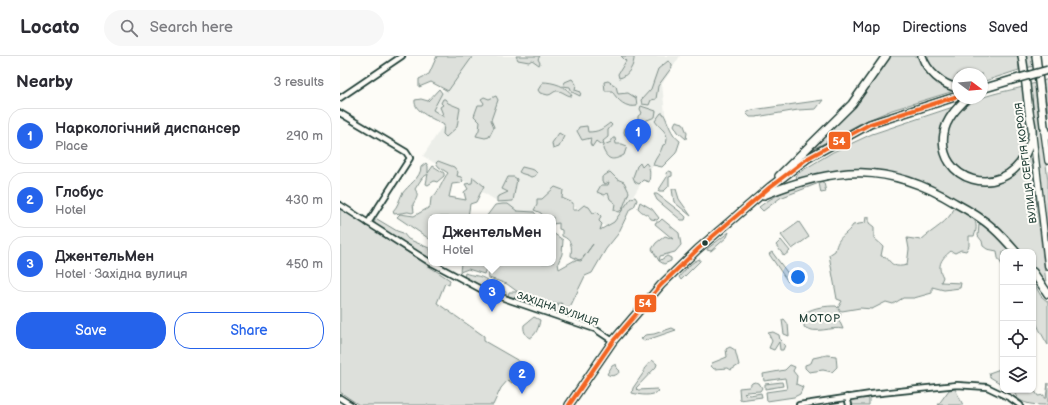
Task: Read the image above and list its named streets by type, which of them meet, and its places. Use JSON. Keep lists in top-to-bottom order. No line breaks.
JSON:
{"streets":{"highway":["ВУЛИЦЯ СЕРГІЯ КОРОЛЯ"],"street":["ЗАХІДНА ВУЛИЦЯ"]},"districts":["МОТОР"],"lines":["transit line 54"],"north":"right","page":{"header":"Locato","search":"Search here","nav":["Map","Directions","Saved"],"heading":["Nearby","3 results"],"list":[{"mark":"1","name":"Наркологічний диспансер","note":"Place","value":"290 m"},{"mark":"2","name":"Глобус","note":"Hotel","value":"430 m"},{"mark":"3","name":"ДжентельМен","note":"Hotel · Західна вулиця","value":"450 m"}],"pins":["1","3","2"],"popup":["ДжентельМен","Hotel"],"map_buttons":["+","−"],"buttons":["Save","Share"]}}
